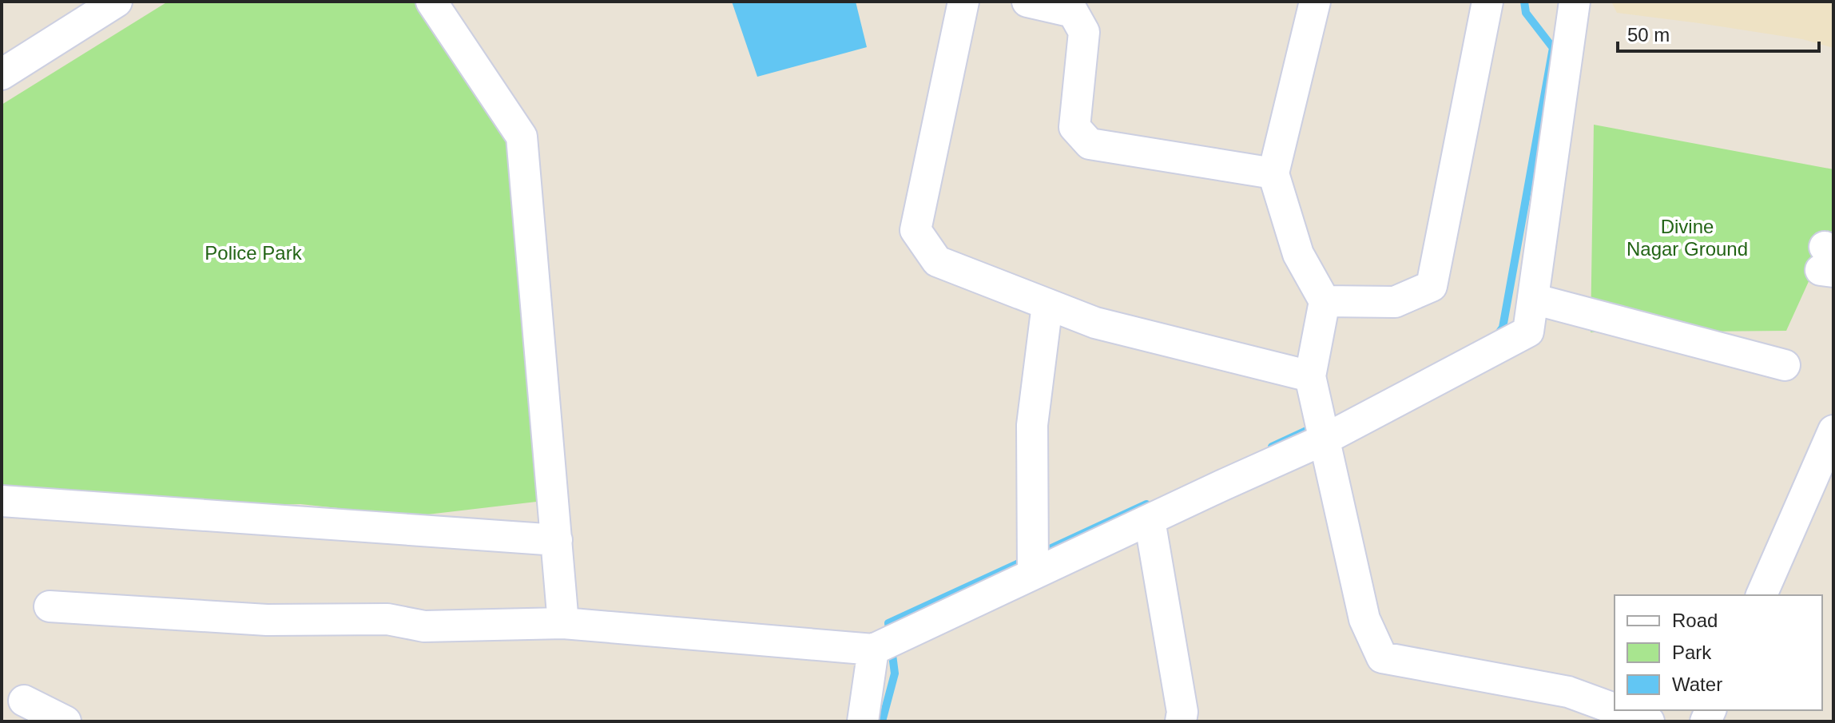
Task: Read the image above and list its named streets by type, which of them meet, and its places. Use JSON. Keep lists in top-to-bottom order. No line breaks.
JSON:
{"parks":["Divine Nagar Ground","Police Park"],"legend":["Road","Park","Water"],"scale_bar":"50 m"}
